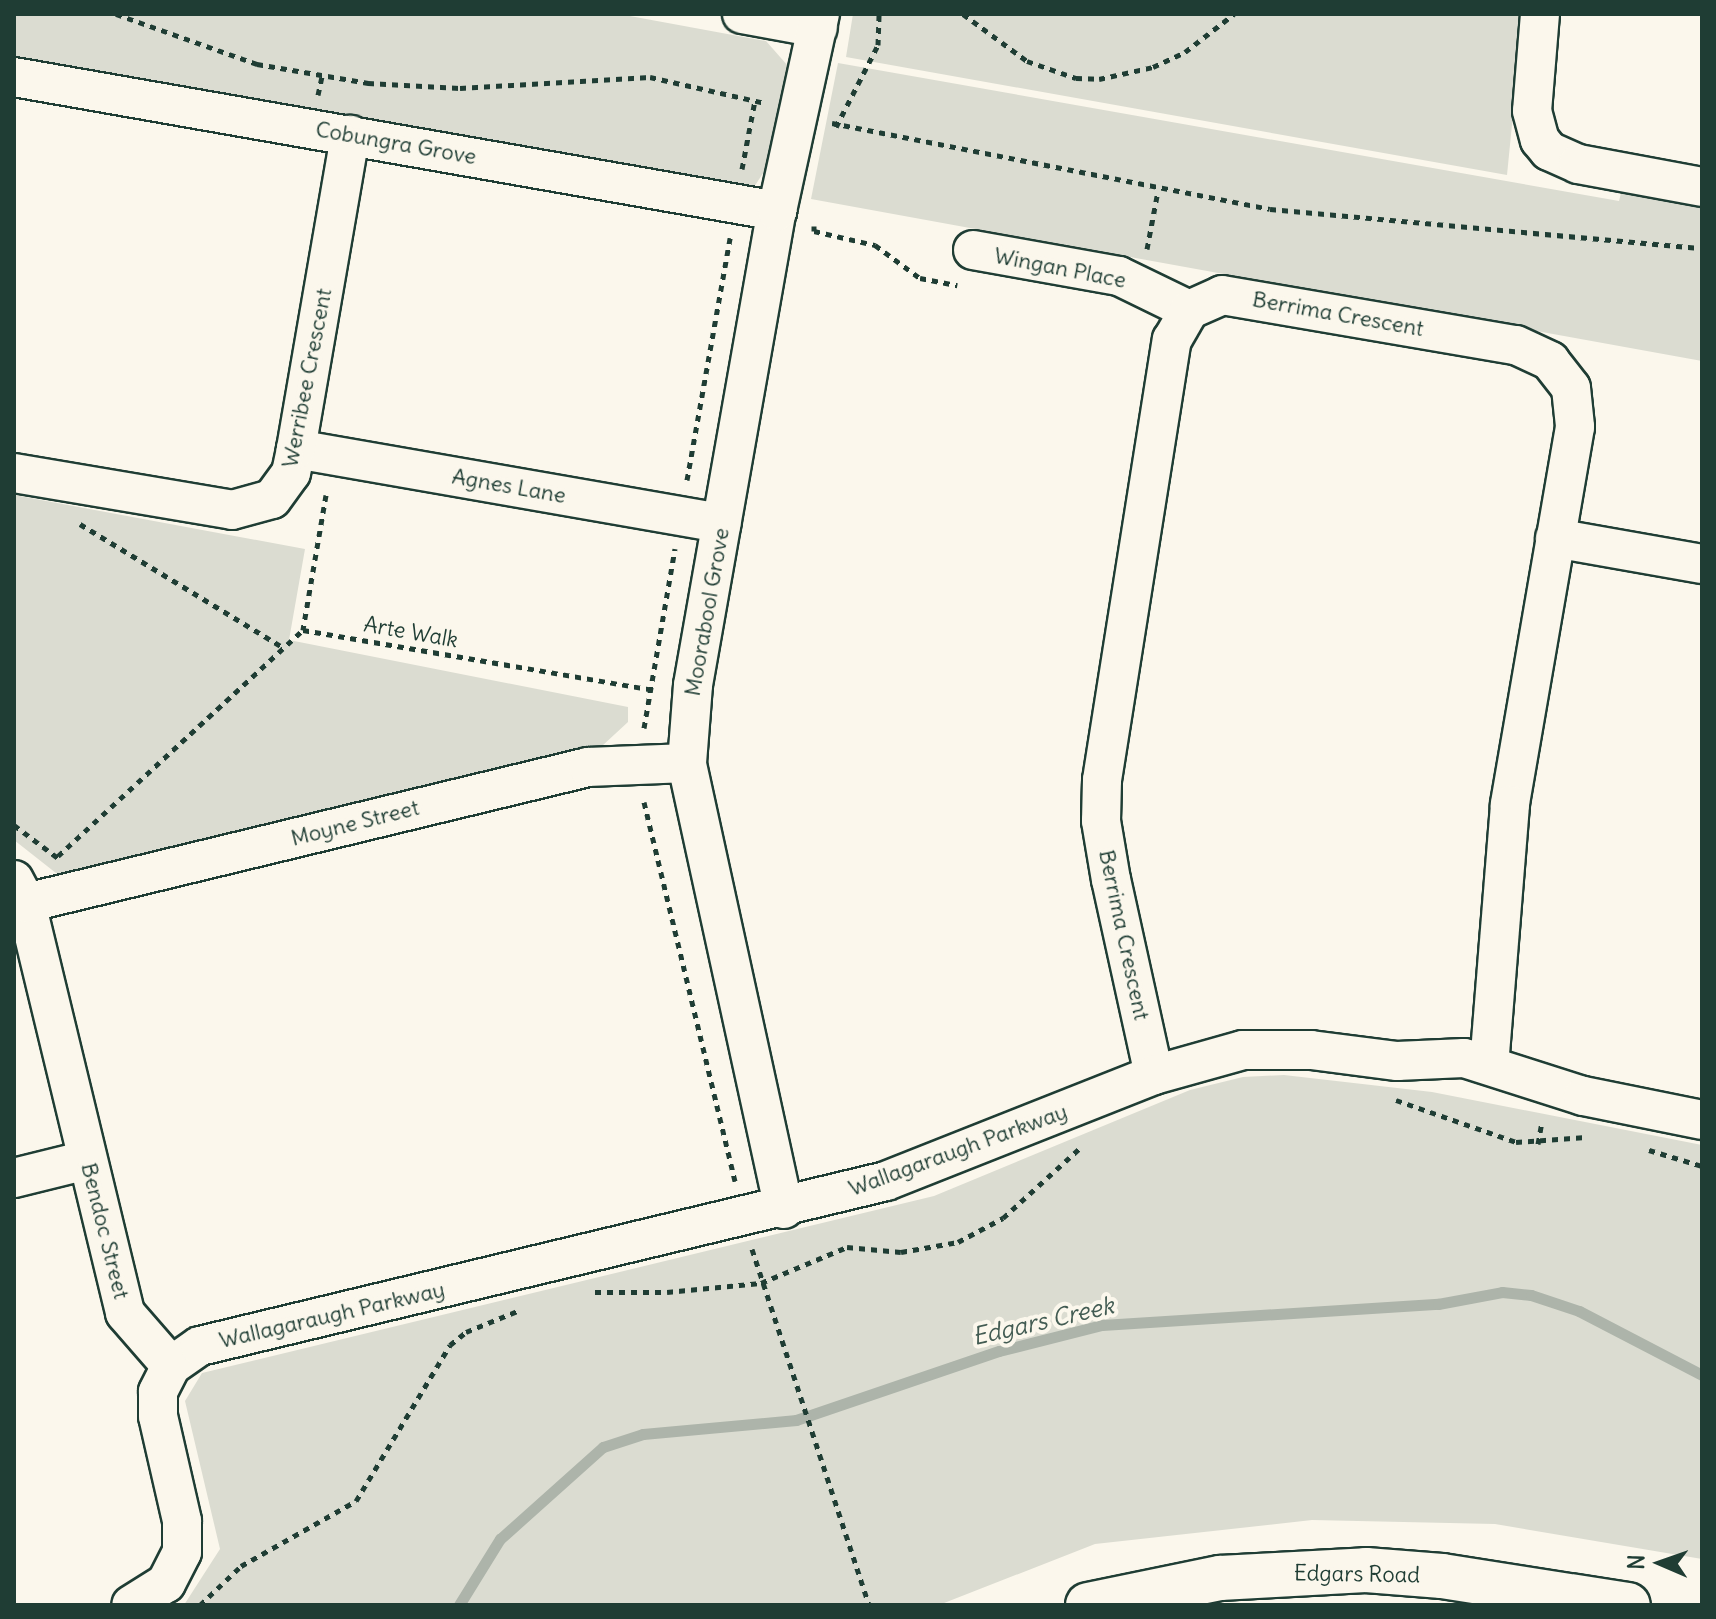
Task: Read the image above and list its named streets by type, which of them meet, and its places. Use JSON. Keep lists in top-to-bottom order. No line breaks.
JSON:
{"streets":{"main road":["Edgars Road"],"street":["Cobungra Grove","Wingan Place","Berrima Crescent","Werribee Crescent","Agnes Lane","Moorabool Grove","Moyne Street","Wallagaraugh Parkway","Bendoc Street"],"path":["Arte Walk"]},"crossings":[["Cobungra Grove","Werribee Crescent"],["Cobungra Grove","Moorabool Grove"],["Wingan Place","Berrima Crescent"],["Berrima Crescent","Wallagaraugh Parkway"],["Werribee Crescent","Agnes Lane"],["Agnes Lane","Moorabool Grove"],["Moorabool Grove","Moyne Street"],["Moorabool Grove","Wallagaraugh Parkway"],["Moyne Street","Bendoc Street"],["Wallagaraugh Parkway","Bendoc Street"]],"water":["Edgars Creek"],"north":"left"}
